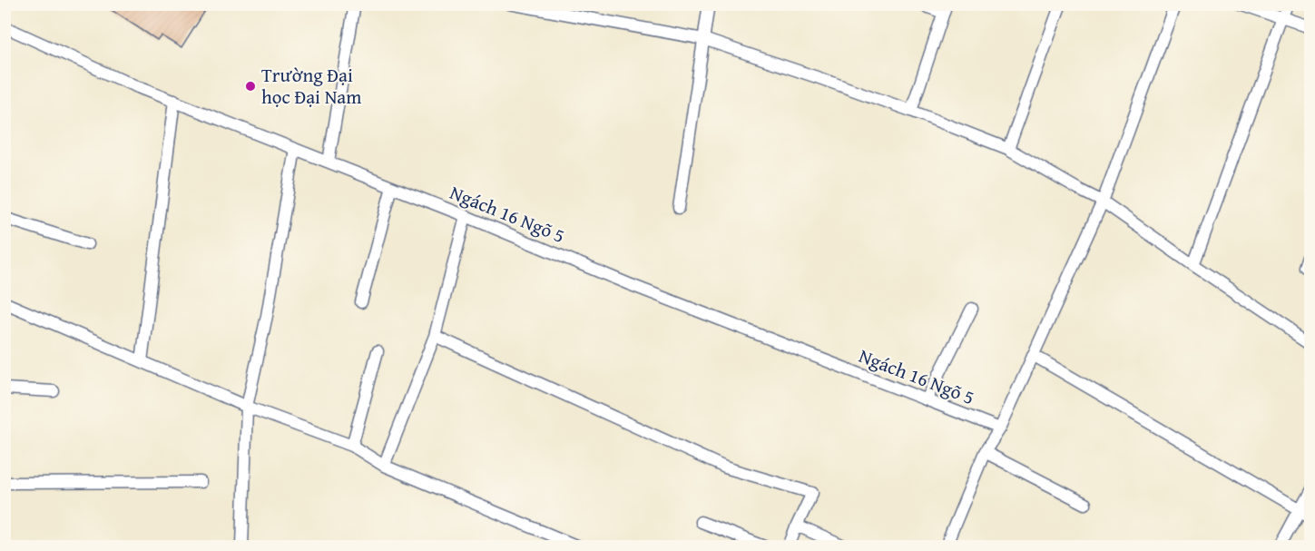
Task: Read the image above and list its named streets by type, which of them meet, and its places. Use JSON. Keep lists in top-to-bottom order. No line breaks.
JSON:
{"streets":{"lane":["Ngách 16 Ngõ 5"]},"places":["Trường Đại học Đại Nam"]}
